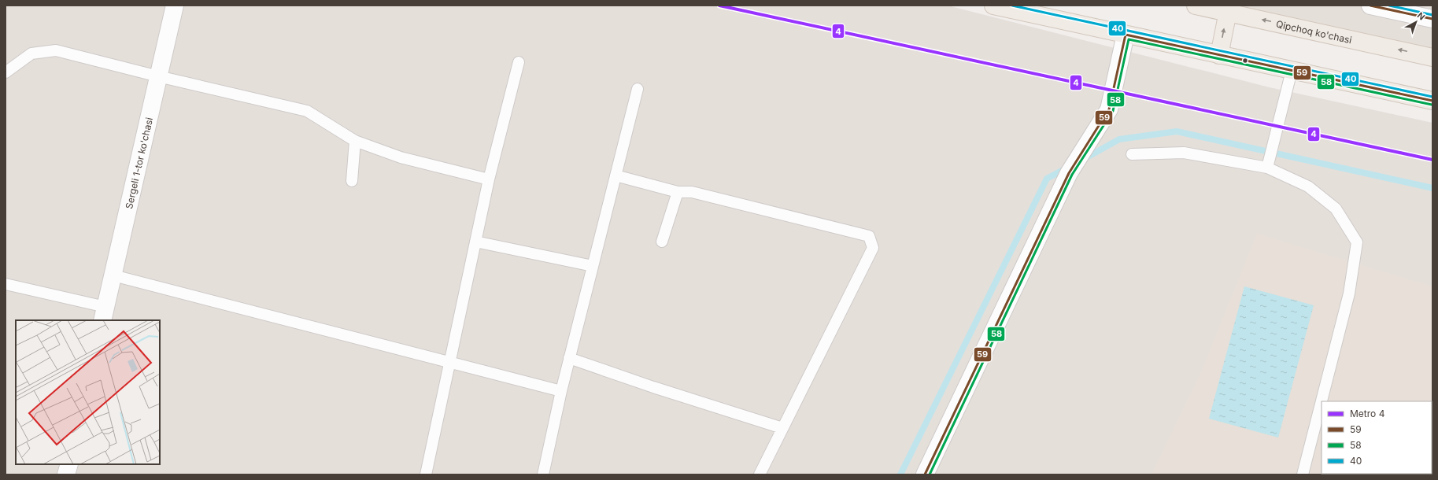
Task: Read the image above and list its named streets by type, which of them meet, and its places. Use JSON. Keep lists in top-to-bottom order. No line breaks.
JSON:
{"streets":{"main road":["Qipchoq ko'chasi"],"street":["Sergeli 1-tor ko'chasi"]},"lines":["metro line 4","transit line 59","transit line 40","transit line 58"],"legend":["Metro 4","59","58","40"],"north":"top right"}
